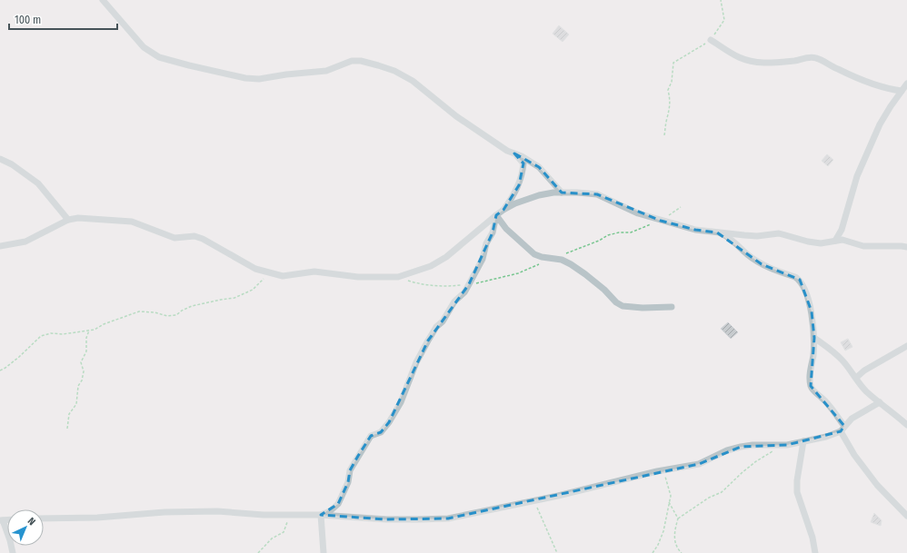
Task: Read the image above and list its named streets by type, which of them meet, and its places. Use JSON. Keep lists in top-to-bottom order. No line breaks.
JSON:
{"scale_bar":"100 m","north":"top right"}
